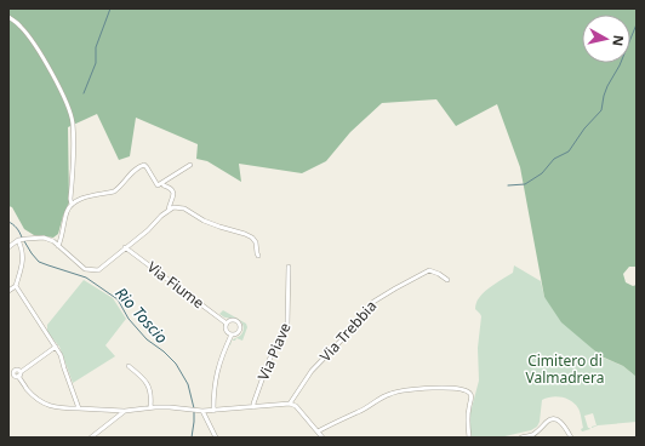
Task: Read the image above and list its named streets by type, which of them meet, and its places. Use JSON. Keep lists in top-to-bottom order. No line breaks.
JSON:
{"streets":{"street":["Via Fiume","Via Trebbia","Via Piave"]},"water":["Rio Toscio"],"parks":["Cimitero di Valmadrera"],"north":"right"}
